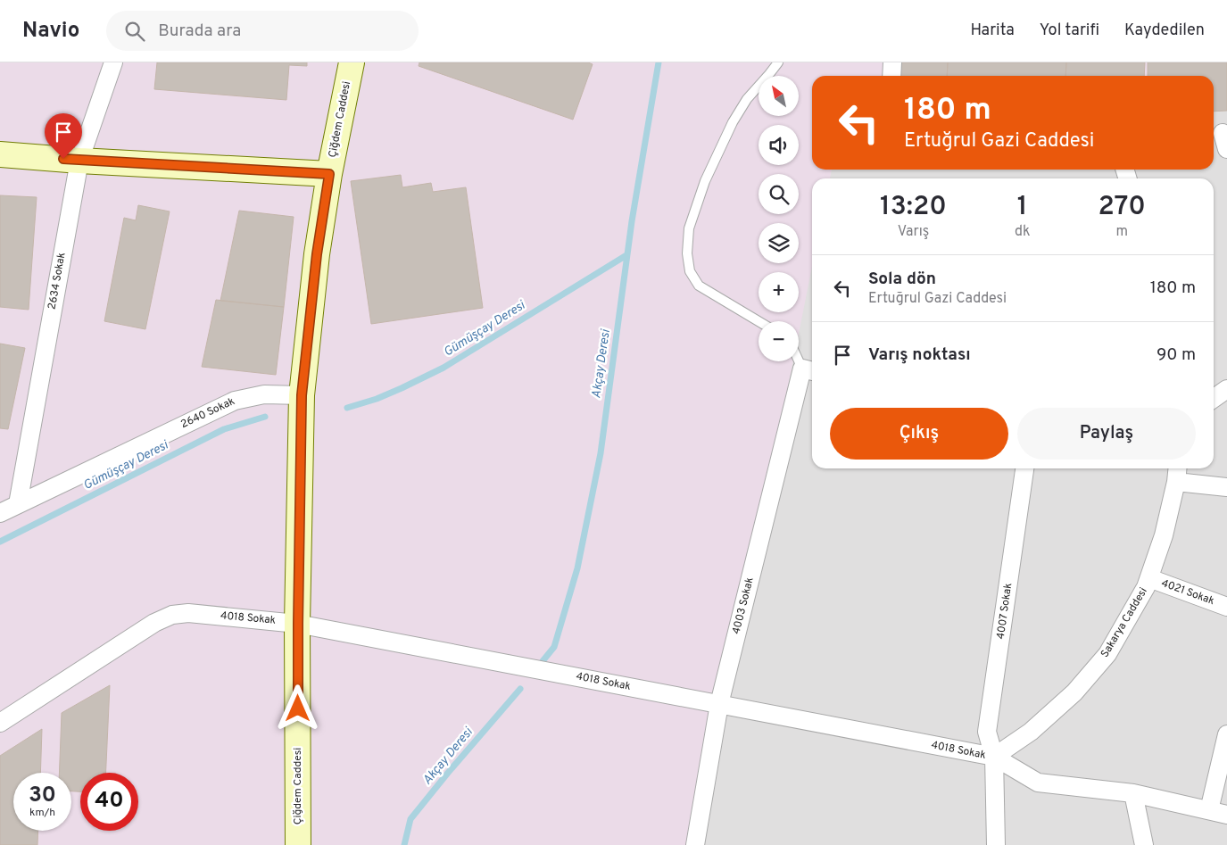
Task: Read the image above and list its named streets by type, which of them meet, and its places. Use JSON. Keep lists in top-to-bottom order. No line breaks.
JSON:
{"streets":{"street":["Çiğdem Caddesi","2634 Sokak","2640 Sokak","4021 Sokak","4003 Sokak","4007 Sokak","4018 Sokak","Sakarya Caddesi"]},"crossings":[["Çiğdem Caddesi","2640 Sokak"],["Çiğdem Caddesi","4018 Sokak"],["2634 Sokak","2640 Sokak"],["4021 Sokak","Sakarya Caddesi"],["4003 Sokak","4018 Sokak"],["4007 Sokak","4018 Sokak"],["4007 Sokak","Sakarya Caddesi"],["4018 Sokak","Sakarya Caddesi"]],"water":["Gümüşçay Deresi","Akçay Deresi"],"north":"top left","page":{"header":"Navio","search":"Burada ara","nav":["Harita","Yol tarifi","Kaydedilen"],"map_buttons":["+","−"],"turn":["180 m","Ertuğrul Gazi Caddesi"],"eta":["13:20","Varış","1","dk","270","m"],"list":[{"name":"Sola dön","note":"Ertuğrul Gazi Caddesi","value":"180 m"},{"name":"Varış noktası","value":"90 m"}],"buttons":["Çıkış","Paylaş"],"speed":"30 km/h","limit":"40"}}
